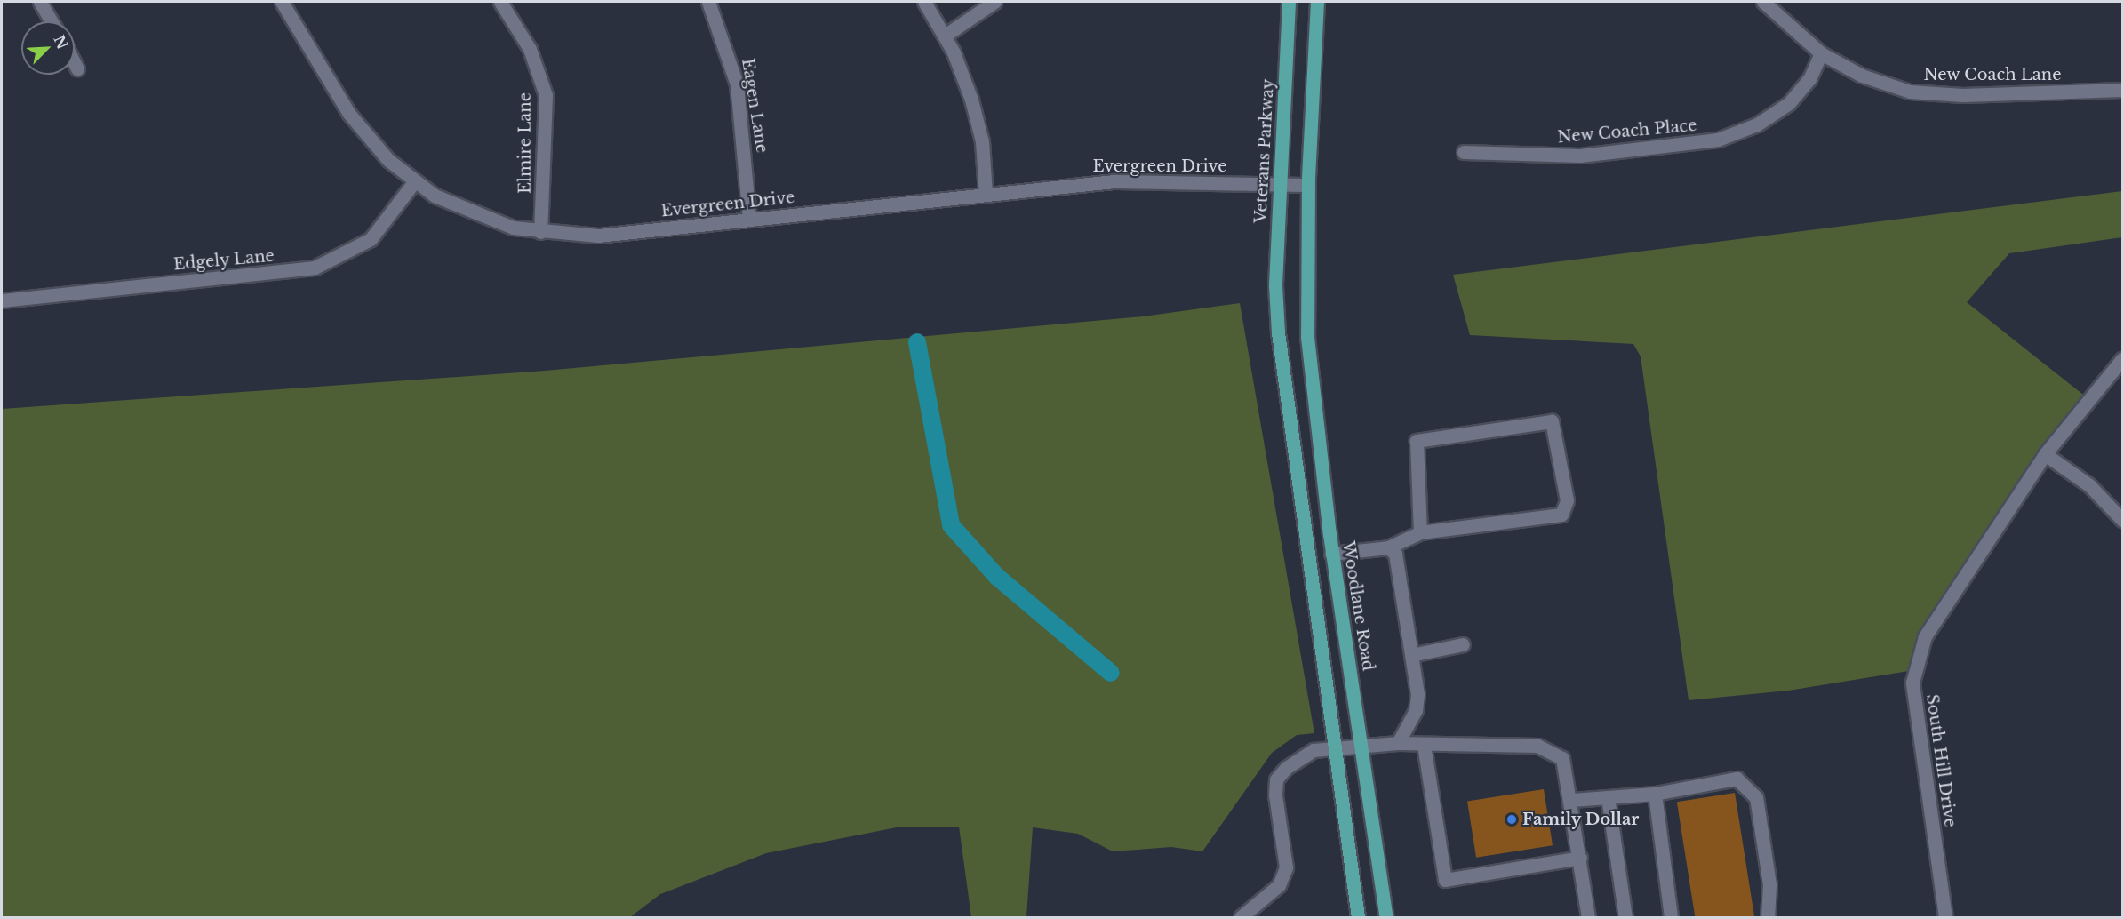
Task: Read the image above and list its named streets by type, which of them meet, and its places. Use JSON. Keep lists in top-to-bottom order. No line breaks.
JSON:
{"streets":{"main road":["Veterans Parkway","Woodlane Road"],"street":["New Coach Lane","Eagen Lane","New Coach Place","Elmire Lane","Evergreen Drive","Edgely Lane","South Hill Drive"]},"crossings":[["New Coach Lane","New Coach Place"],["Eagen Lane","Evergreen Drive"],["Elmire Lane","Evergreen Drive"],["Veterans Parkway","Evergreen Drive"],["Evergreen Drive","Edgely Lane"],["Evergreen Drive","Woodlane Road"]],"places":["Family Dollar"],"north":"top right"}
